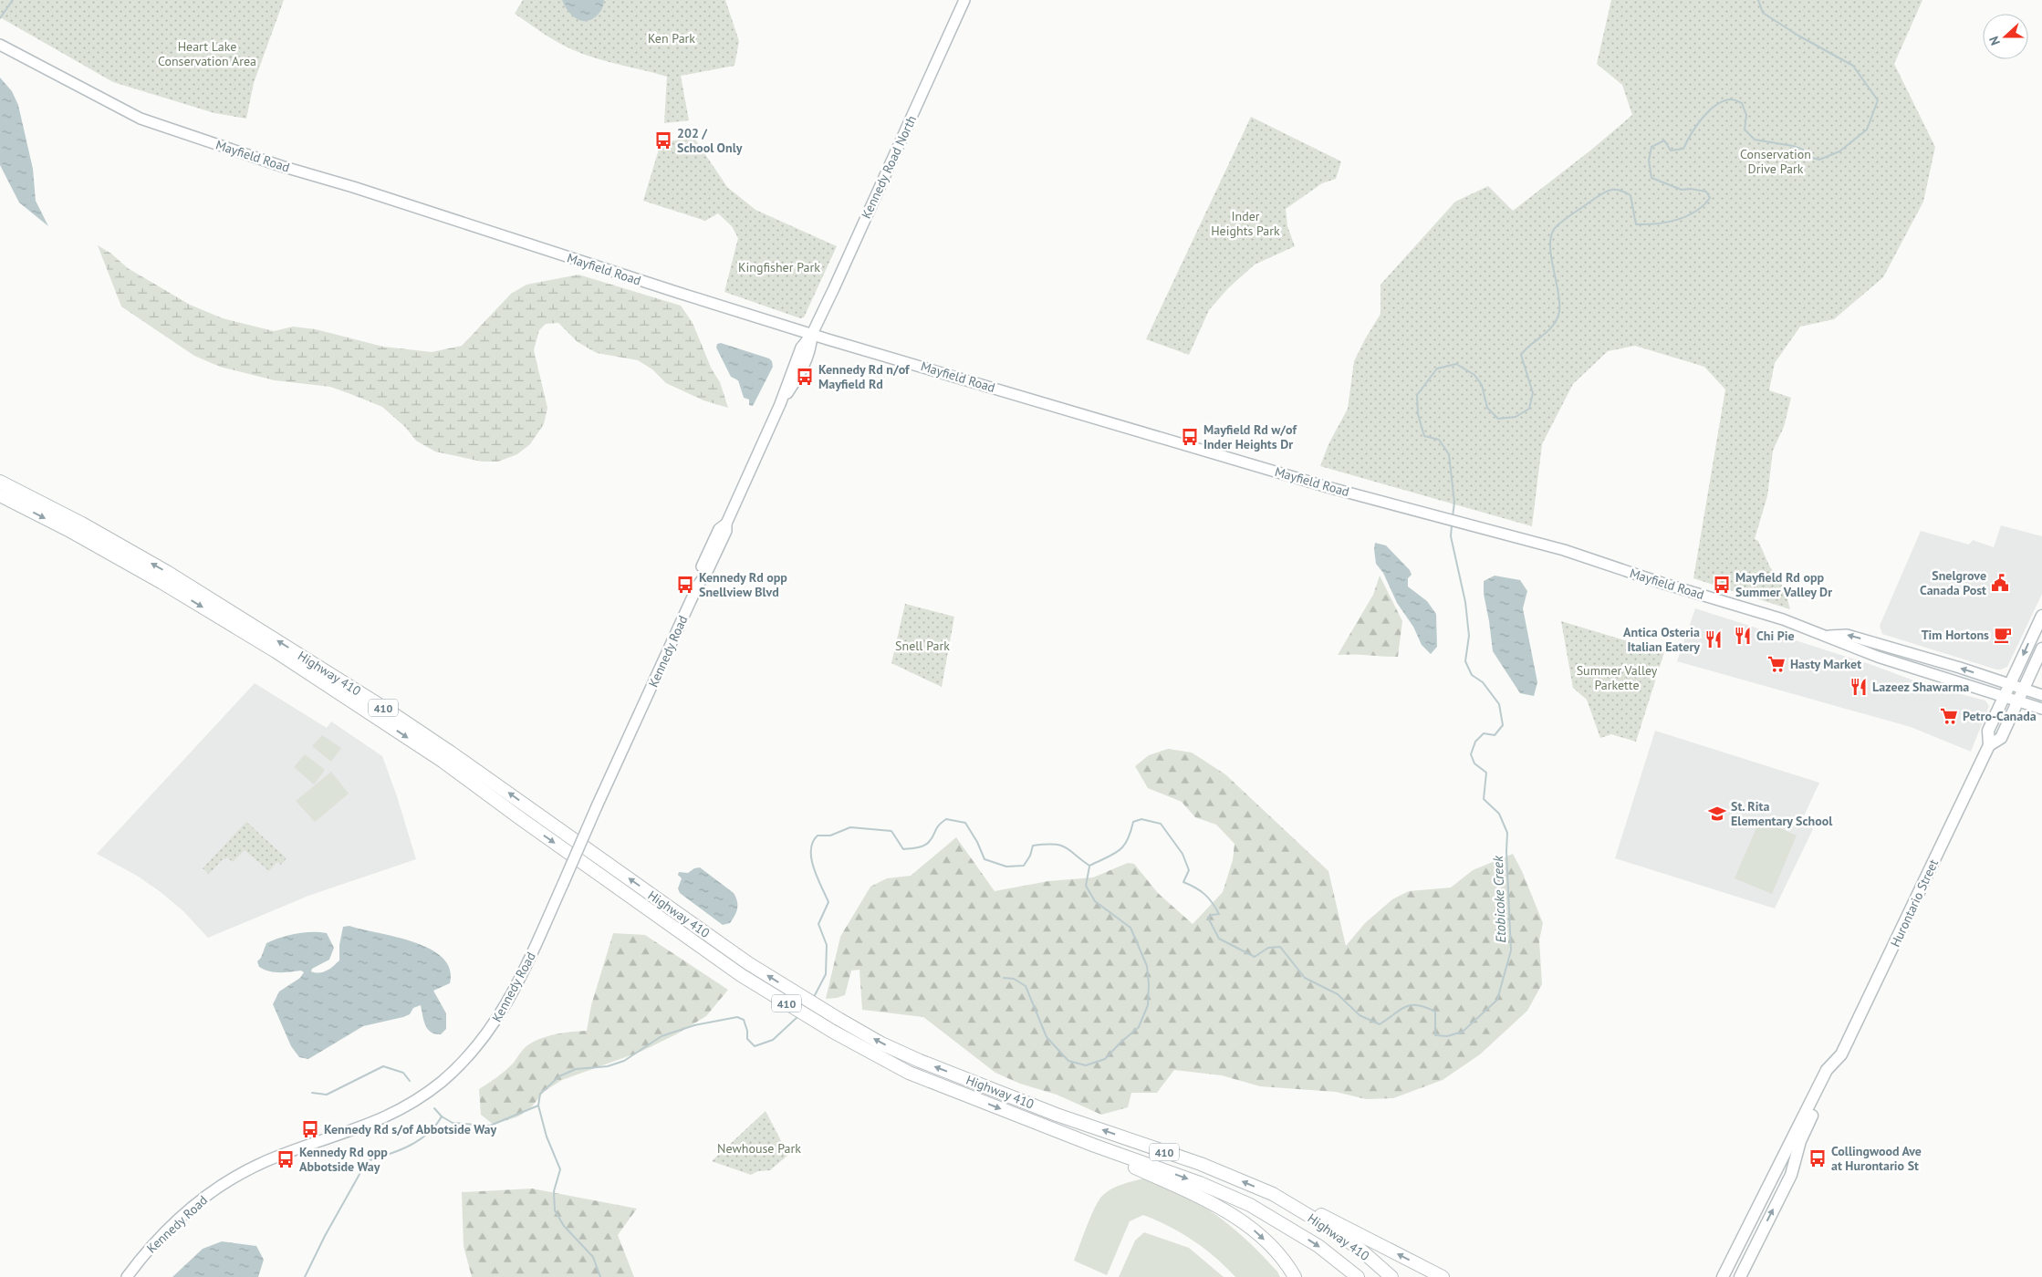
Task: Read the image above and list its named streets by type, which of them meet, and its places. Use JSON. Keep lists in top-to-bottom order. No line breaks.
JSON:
{"streets":{"highway":["Highway 410","410"],"main road":["Mayfield Road","Kennedy Road North","Kennedy Road","Hurontario Street"]},"crossings":[["Mayfield Road","Kennedy Road North"],["Mayfield Road","Kennedy Road"],["Mayfield Road","Hurontario Street"],["Kennedy Road North","Kennedy Road"]],"water":["Etobicoke Creek"],"parks":["Ken Park","Heart Lake Conservation Area","Conservation Drive Park","Inder Heights Park","Kingfisher Park","Snell Park","Summer Valley Parkette","Newhouse Park"],"places":{"bus stop":["202 / School Only","Kennedy Rd n/of Mayfield Rd","Mayfield Rd w/of Inder Heights Dr","Kennedy Rd opp Snellview Blvd","Mayfield Rd opp Summer Valley Dr","Kennedy Rd s/of Abbotside Way","Collingwood Ave at Hurontario St","Kennedy Rd opp Abbotside Way"],"public building":["Snelgrove Canada Post"],"cafe":["Tim Hortons"],"restaurant":["Chi Pie","Antica Osteria Italian Eatery","Lazeez Shawarma"],"supermarket":["Hasty Market","Petro-Canada"],"school or university":["St. Rita Elementary School"]},"north":"left"}
